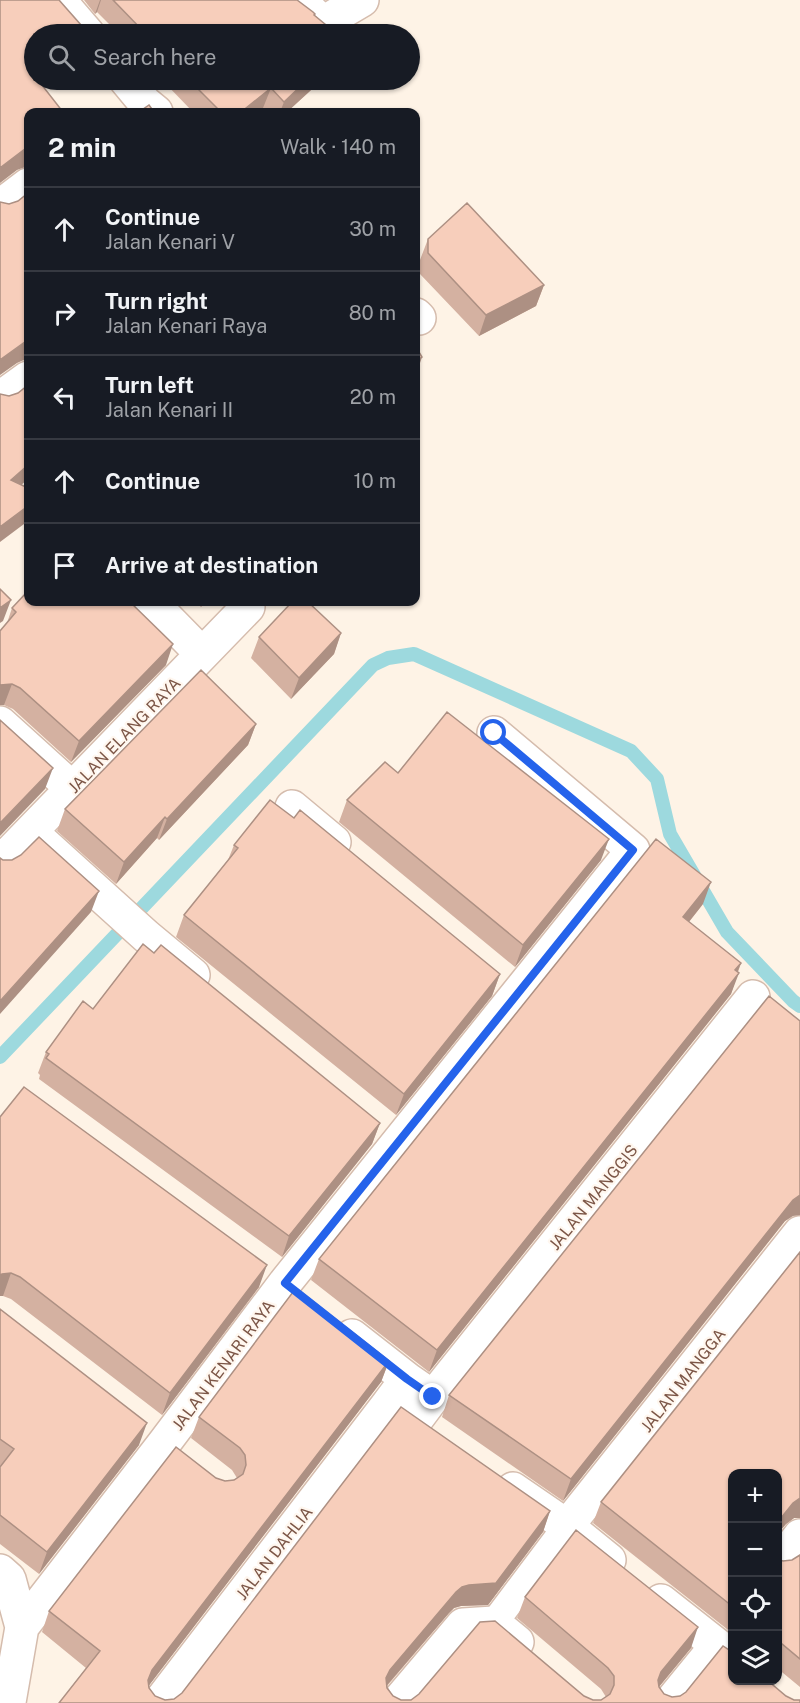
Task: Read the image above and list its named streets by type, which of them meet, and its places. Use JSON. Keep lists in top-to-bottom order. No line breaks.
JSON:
{"streets":{"street":["JALAN ELANG RAYA","JALAN MANGGIS","JALAN KENARI RAYA","JALAN MANGGA","JALAN DAHLIA"]},"crossings":[["JALAN MANGGIS","JALAN DAHLIA"]],"page":{"search":"Search here","heading":["2 min","Walk · 140 m"],"list":[["Continue","Jalan Kenari V","30 m"],["Turn right","Jalan Kenari Raya","80 m"],["Turn left","Jalan Kenari II","20 m"],["Continue","10 m"],"Arrive at destination"],"map_buttons":["+","−"]}}
